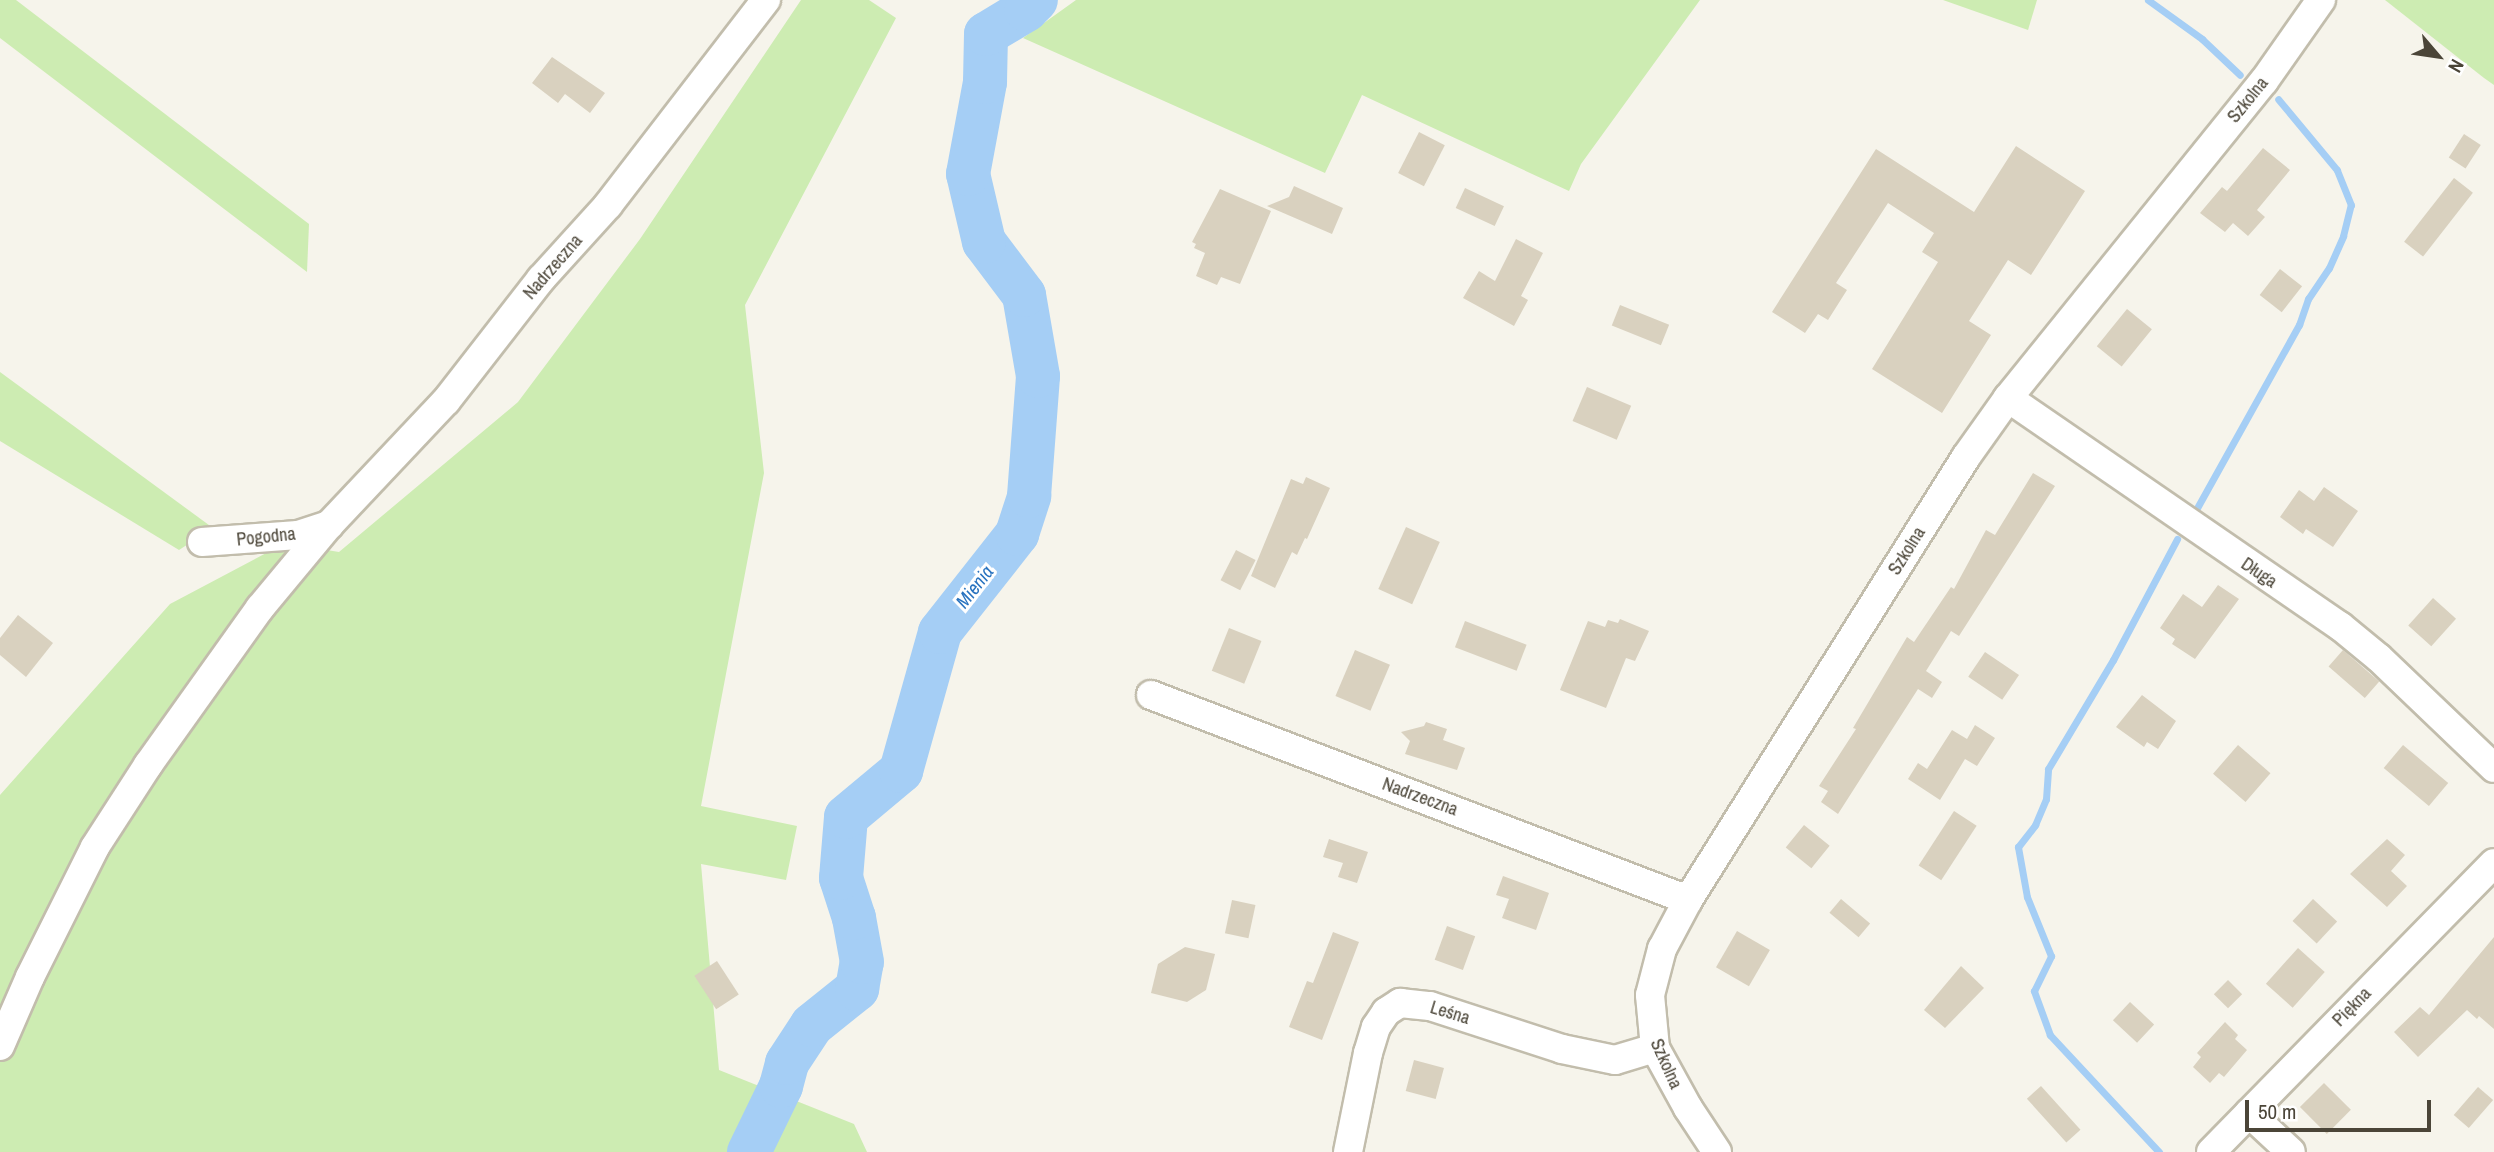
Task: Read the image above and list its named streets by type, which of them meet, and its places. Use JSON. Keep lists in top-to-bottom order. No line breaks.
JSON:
{"streets":{"street":["Szkolna","Nadrzeczna","Pogodna","Długa","Piękna","Leśna"]},"crossings":[["Szkolna","Nadrzeczna"],["Szkolna","Długa"],["Szkolna","Leśna"],["Nadrzeczna","Pogodna"]],"water":["Mienia"],"scale_bar":"50 m","north":"bottom right"}
